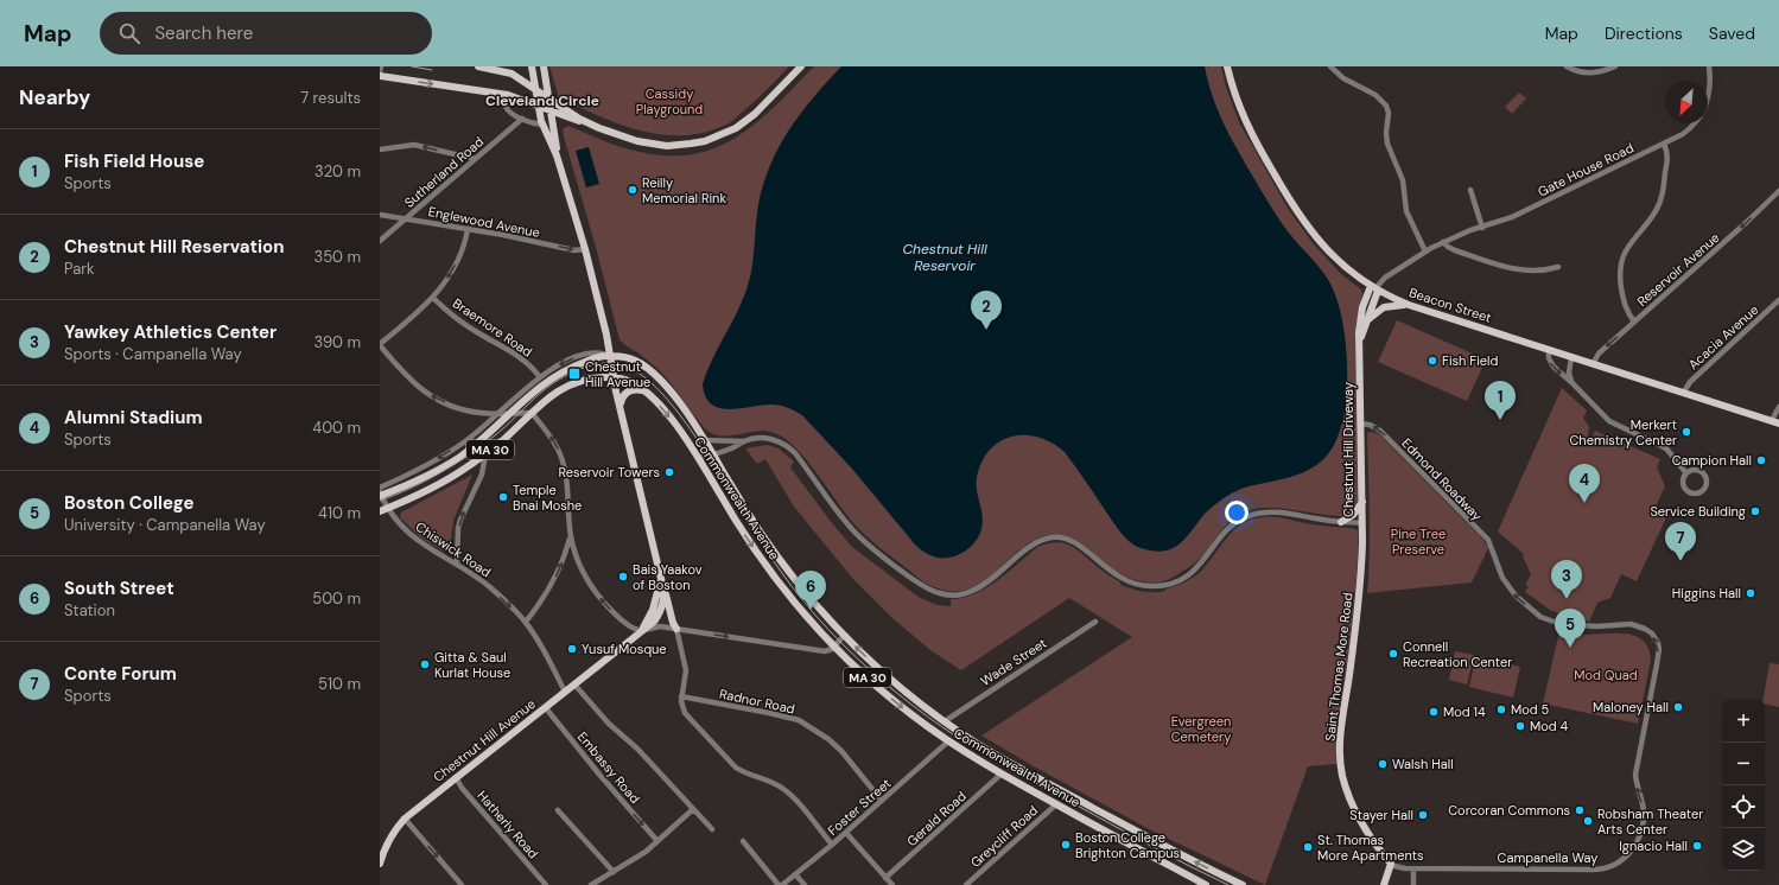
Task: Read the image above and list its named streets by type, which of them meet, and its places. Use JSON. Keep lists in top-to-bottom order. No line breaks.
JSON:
{"streets":{"main road":["Beacon Street","MA 30","Chestnut Hill Driveway","Commonwealth Avenue","Saint Thomas More Road","Chestnut Hill Avenue"],"street":["Gate House Road","Sutherland Road","Englewood Avenue","Reservoir Avenue","Braemore Road","Acacia Avenue","Edmond Roadway","Chiswick Road","Wade Street","Radnor Road","Embassy Road","Foster Street","Gerald Road","Hatherly Road","Greycliff Road","Campanella Way"]},"crossings":[["Gate House Road","Beacon Street"],["Gate House Road","Chestnut Hill Driveway"],["Sutherland Road","Englewood Avenue"],["Englewood Avenue","Chestnut Hill Avenue"],["Reservoir Avenue","Beacon Street"],["Beacon Street","Acacia Avenue"],["Beacon Street","Chestnut Hill Driveway"],["Braemore Road","Commonwealth Avenue"],["Chestnut Hill Driveway","Edmond Roadway"],["Chestnut Hill Driveway","Commonwealth Avenue"],["Chestnut Hill Driveway","Saint Thomas More Road"],["Edmond Roadway","Campanella Way"],["Commonwealth Avenue","Chiswick Road"],["Commonwealth Avenue","Wade Street"],["Commonwealth Avenue","Chestnut Hill Avenue"],["Commonwealth Avenue","Foster Street"],["Commonwealth Avenue","Gerald Road"],["Commonwealth Avenue","Greycliff Road"],["Chiswick Road","Chestnut Hill Avenue"],["Saint Thomas More Road","Campanella Way"],["Radnor Road","Foster Street"],["Chestnut Hill Avenue","Embassy Road"],["Chestnut Hill Avenue","Hatherly Road"]],"one_way":["Englewood Avenue","Reservoir Avenue","Edmond Roadway"],"districts":["Cleveland Circle"],"water":["Chestnut Hill Reservoir"],"parks":["Cassidy Playground","Pine Tree Preserve","Mod Quad","Evergreen Cemetery"],"places":{"other":["Reilly Memorial Rink","Fish Field","Merkert Chemistry Center","Campion Hall","Reservoir Towers","Temple Bnai Moshe","Service Building","Bais Yaakov of Boston","Higgins Hall","Yusuf Mosque","Connell Recreation Center","Gitta & Saul Kurlat House","Maloney Hall","Mod 5","Mod 14","Mod 4","Walsh Hall","Corcoran Commons","Stayer Hall","Robsham Theater Arts Center","Boston College Brighton Campus","Ignacio Hall","St. Thomas More Apartments"],"transit":["Chestnut Hill Avenue"]},"north":"bottom left","page":{"header":"Map","search":"Search here","nav":["Map","Directions","Saved"],"heading":["Nearby","7 results"],"list":[{"mark":"1","name":"Fish Field House","note":"Sports","value":"320 m"},{"mark":"2","name":"Chestnut Hill Reservation","note":"Park","value":"350 m"},{"mark":"3","name":"Yawkey Athletics Center","note":"Sports · Campanella Way","value":"390 m"},{"mark":"4","name":"Alumni Stadium","note":"Sports","value":"400 m"},{"mark":"5","name":"Boston College","note":"University · Campanella Way","value":"410 m"},{"mark":"6","name":"South Street","note":"Station","value":"500 m"},{"mark":"7","name":"Conte Forum","note":"Sports","value":"510 m"}],"pins":["2","1","4","7","3","6","5"],"map_buttons":["+","−"]}}
